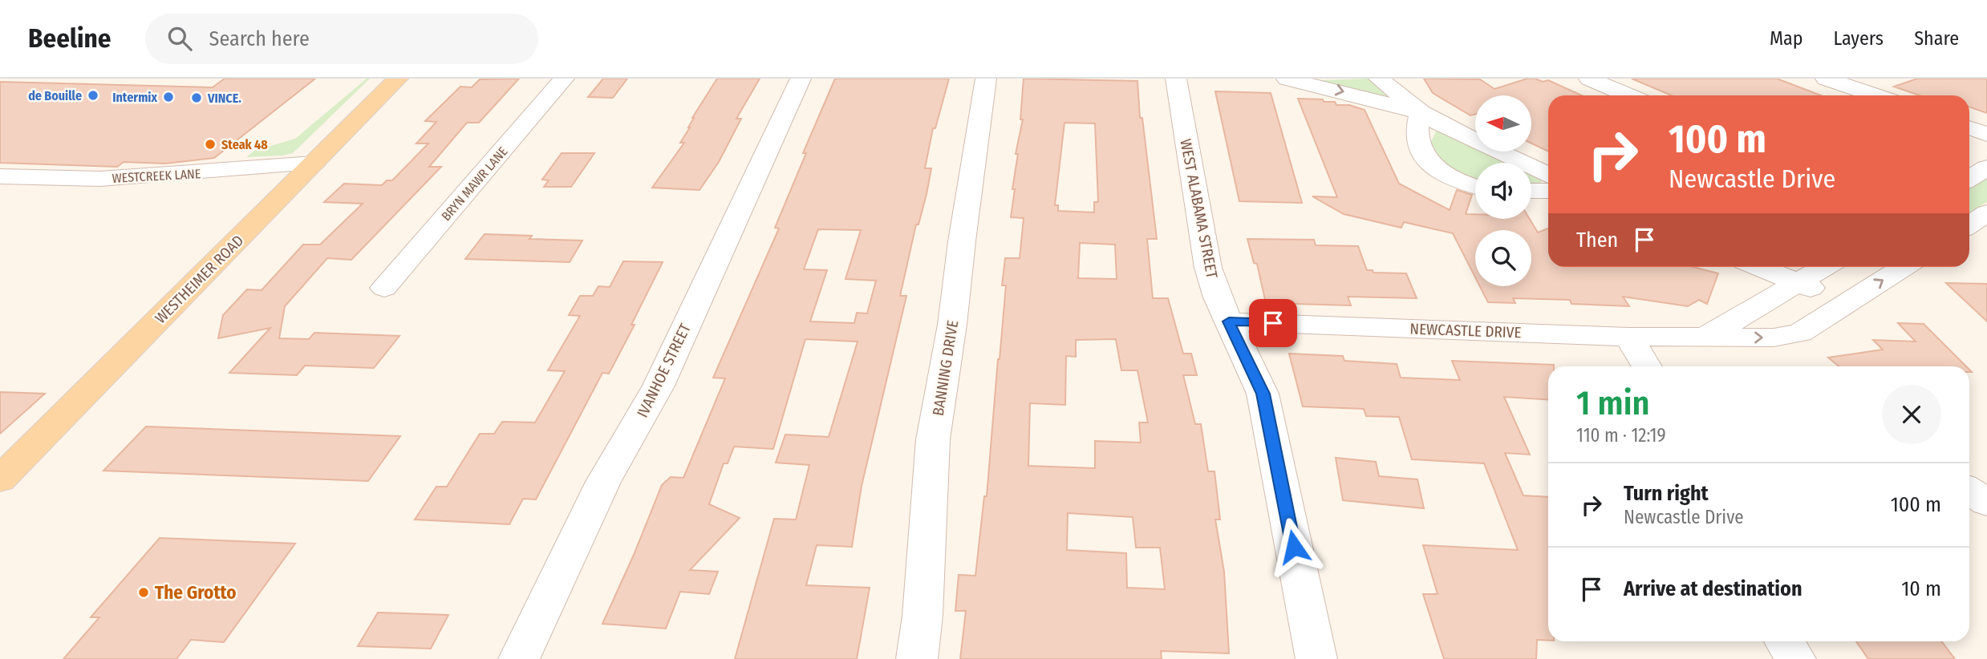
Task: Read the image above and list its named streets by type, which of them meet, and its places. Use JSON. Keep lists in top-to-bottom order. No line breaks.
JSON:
{"streets":{"main road":["WESTHEIMER ROAD"],"street":["WESTCREEK LANE","BRYN MAWR LANE","WEST ALABAMA STREET","NEWCASTLE DRIVE","BANNING DRIVE","IVANHOE STREET"]},"crossings":[["WESTCREEK LANE","WESTHEIMER ROAD"],["WEST ALABAMA STREET","NEWCASTLE DRIVE"]],"places":["de Bouille","Intermix","VINCE.","Steak 48","The Grotto"],"north":"left","page":{"header":"Beeline","search":"Search here","nav":["Map","Layers","Share"],"turn":["100 m","Newcastle Drive"],"then":"Then","heading":["1 min","110 m · 12:19"],"list":[{"name":"Turn right","note":"Newcastle Drive","value":"100 m"},{"name":"Arrive at destination","value":"10 m"}]}}
